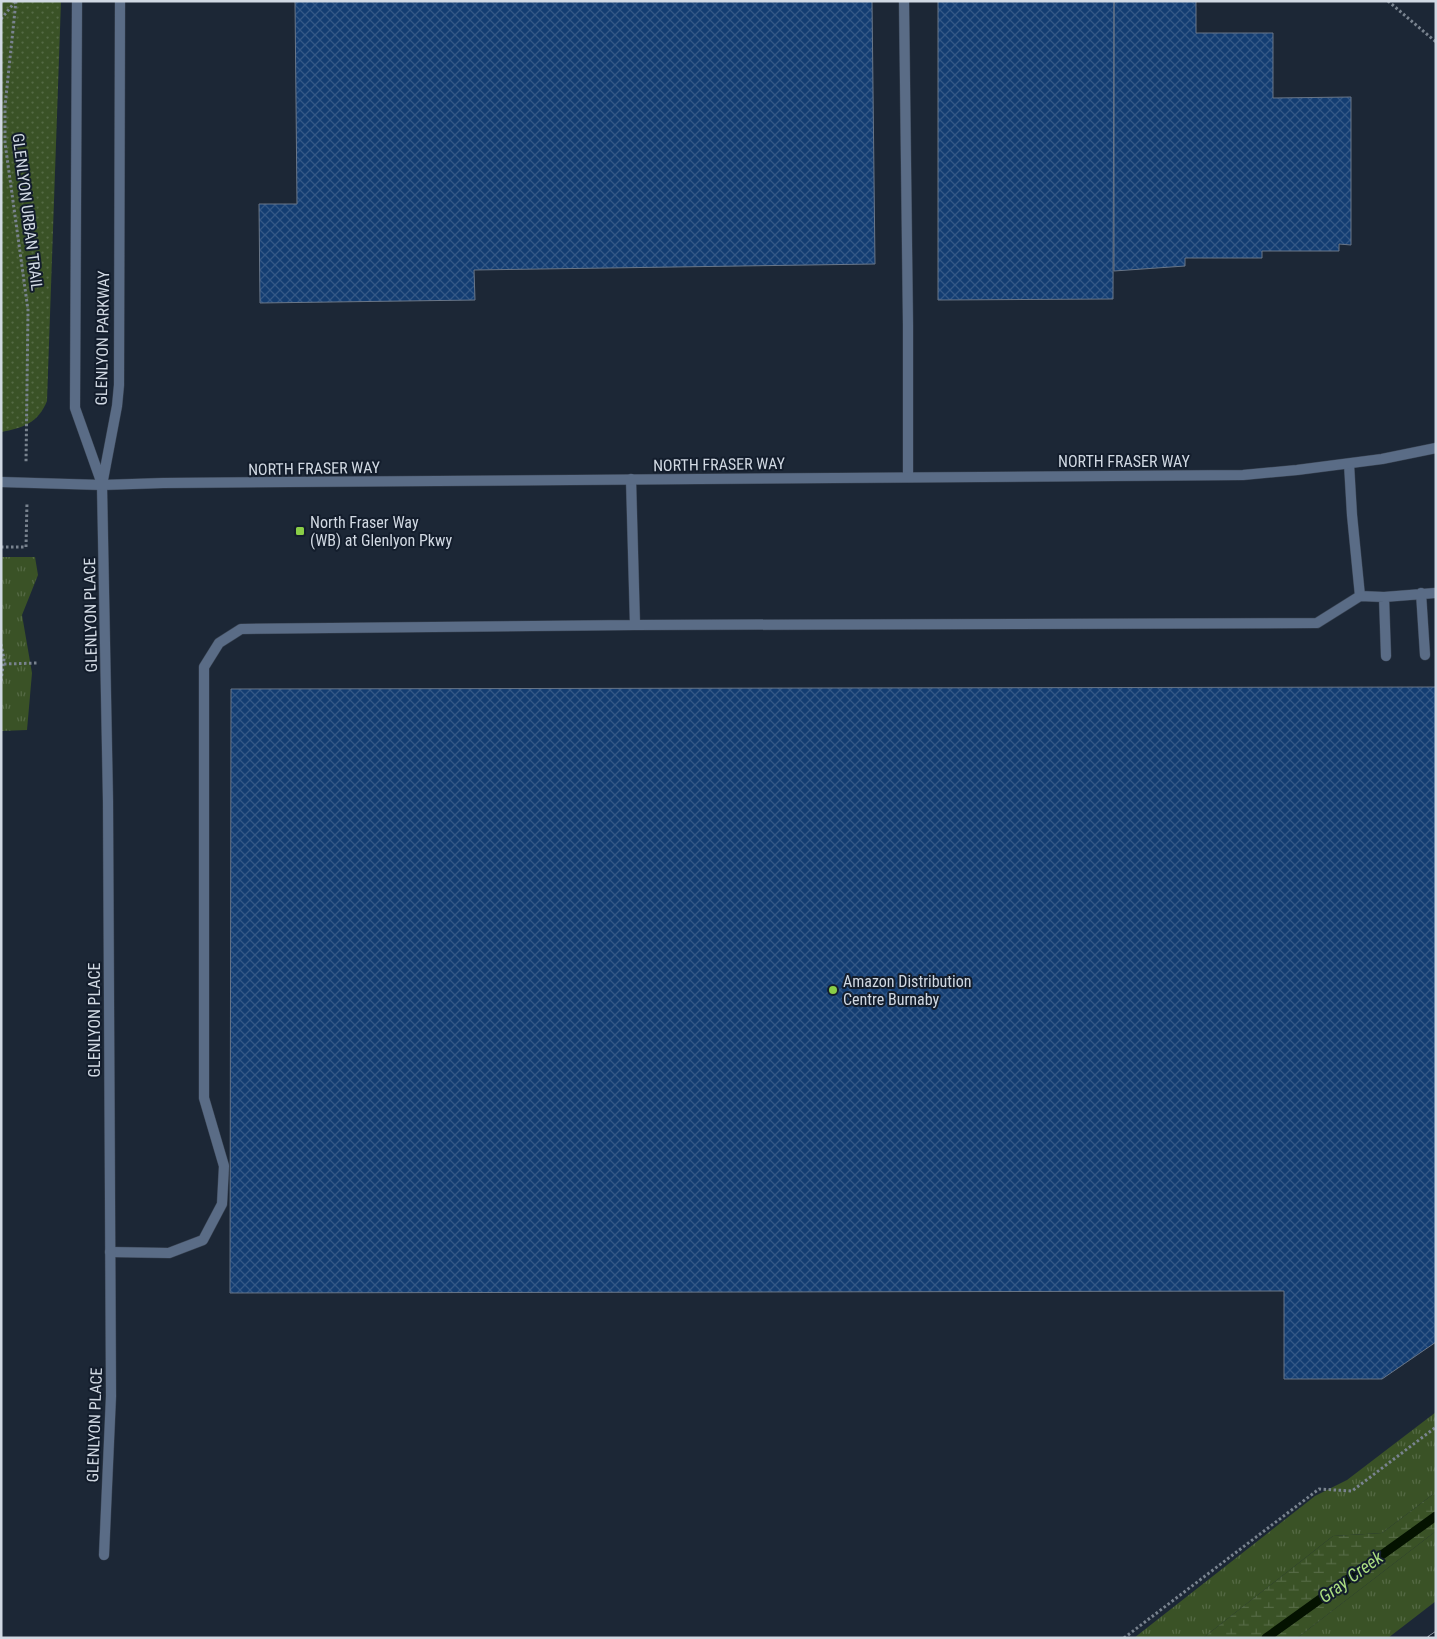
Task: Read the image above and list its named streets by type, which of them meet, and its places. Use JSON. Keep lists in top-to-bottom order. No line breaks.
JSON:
{"streets":{"street":["GLENLYON PARKWAY","NORTH FRASER WAY","GLENLYON PLACE"],"path":["GLENLYON URBAN TRAIL"]},"crossings":[["GLENLYON PARKWAY","NORTH FRASER WAY"],["GLENLYON PARKWAY","GLENLYON PLACE"],["NORTH FRASER WAY","GLENLYON PLACE"]],"water":["Gray Creek"],"places":{"transit":["North Fraser Way (WB) at Glenlyon Pkwy"],"other":["Amazon Distribution Centre Burnaby"]}}
